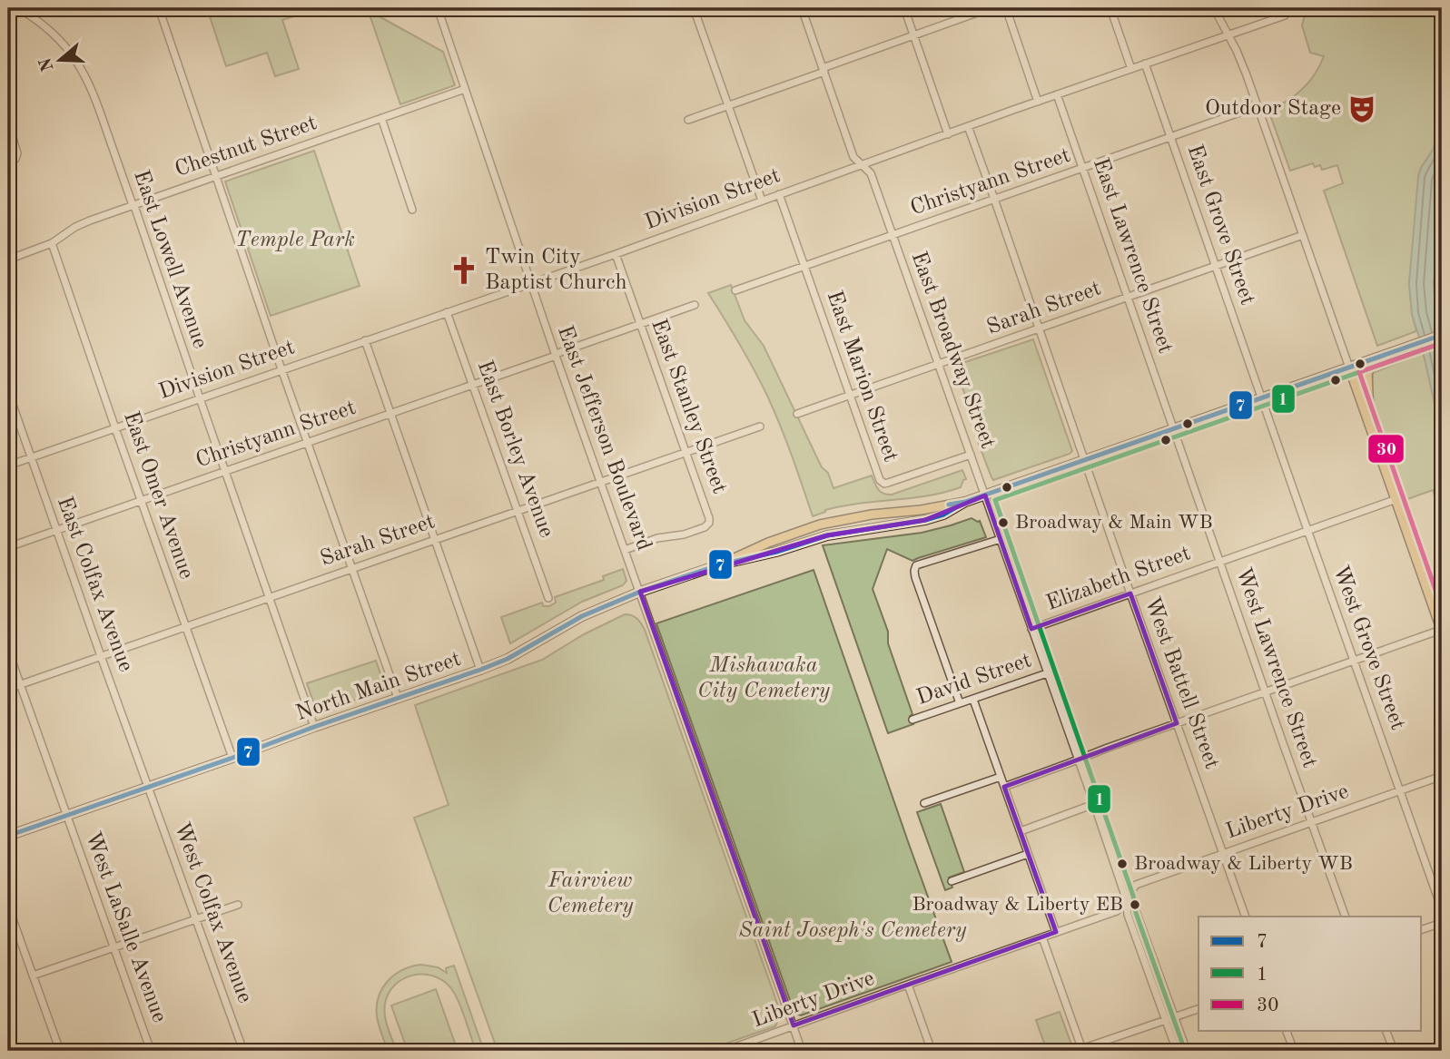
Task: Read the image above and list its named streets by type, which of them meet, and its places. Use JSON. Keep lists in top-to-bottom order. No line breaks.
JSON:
{"streets":{"main road":["North Main Street"],"street":["Chestnut Street","Christyann Street","Division Street","East Grove Street","East Lawrence Street","East Lowell Avenue","Sarah Street","East Broadway Street","East Marion Street","East Stanley Street","East Jefferson Boulevard","East Borley Avenue","East Omer Avenue","Elizabeth Street","East Colfax Avenue","West Grove Street","West Lawrence Street","David Street","West Battell Street","Liberty Drive","West Colfax Avenue","West LaSalle Avenue"]},"crossings":[["Chestnut Street","East Lowell Avenue"],["Chestnut Street","East Jefferson Boulevard"],["Chestnut Street","East Omer Avenue"],["Christyann Street","East Grove Street"],["Christyann Street","East Lawrence Street"],["Christyann Street","East Lowell Avenue"],["Christyann Street","East Broadway Street"],["Christyann Street","East Marion Street"],["Christyann Street","East Stanley Street"],["Christyann Street","East Jefferson Boulevard"],["Christyann Street","East Borley Avenue"],["Christyann Street","East Omer Avenue"],["Christyann Street","East Colfax Avenue"],["Christyann Street","West Battell Street"],["Division Street","East Grove Street"],["Division Street","East Lawrence Street"],["Division Street","East Lowell Avenue"],["Division Street","East Broadway Street"],["Division Street","East Marion Street"],["Division Street","East Stanley Street"],["Division Street","East Jefferson Boulevard"],["Division Street","East Borley Avenue"],["Division Street","East Omer Avenue"],["Division Street","East Colfax Avenue"],["Division Street","West Battell Street"],["East Grove Street","Sarah Street"],["East Grove Street","West Grove Street"],["East Grove Street","North Main Street"],["East Lawrence Street","Sarah Street"],["East Lawrence Street","West Lawrence Street"],["East Lawrence Street","North Main Street"],["East Lowell Avenue","Sarah Street"],["East Lowell Avenue","North Main Street"],["Sarah Street","East Broadway Street"],["Sarah Street","East Marion Street"],["Sarah Street","East Stanley Street"],["Sarah Street","East Jefferson Boulevard"],["Sarah Street","East Borley Avenue"],["Sarah Street","East Omer Avenue"],["Sarah Street","East Colfax Avenue"],["Sarah Street","West Battell Street"],["Sarah Street","West LaSalle Avenue"],["East Broadway Street","East Marion Street"],["East Broadway Street","Elizabeth Street"],["East Broadway Street","David Street"],["East Broadway Street","North Main Street"],["East Broadway Street","Liberty Drive"],["East Stanley Street","East Jefferson Boulevard"],["East Jefferson Boulevard","North Main Street"],["East Jefferson Boulevard","Liberty Drive"],["East Omer Avenue","North Main Street"],["Elizabeth Street","West Grove Street"],["Elizabeth Street","West Lawrence Street"],["Elizabeth Street","West Battell Street"],["East Colfax Avenue","North Main Street"],["East Colfax Avenue","West Colfax Avenue"],["West Grove Street","North Main Street"],["West Grove Street","Liberty Drive"],["West Lawrence Street","North Main Street"],["West Lawrence Street","Liberty Drive"],["West Battell Street","North Main Street"],["West Battell Street","Liberty Drive"],["North Main Street","West Colfax Avenue"],["North Main Street","West LaSalle Avenue"]],"parks":["Temple Park","Mishawaka City Cemetery","Fairview Cemetery","Saint Joseph's Cemetery"],"places":{"theatre":["Outdoor Stage"],"church":["Twin City Baptist Church"],"other":["Broadway & Main WB","Broadway & Liberty WB","Broadway & Liberty EB"]},"lines":["transit line 7","transit line 1","transit line 30"],"legend":["7","1","30"],"north":"left"}
